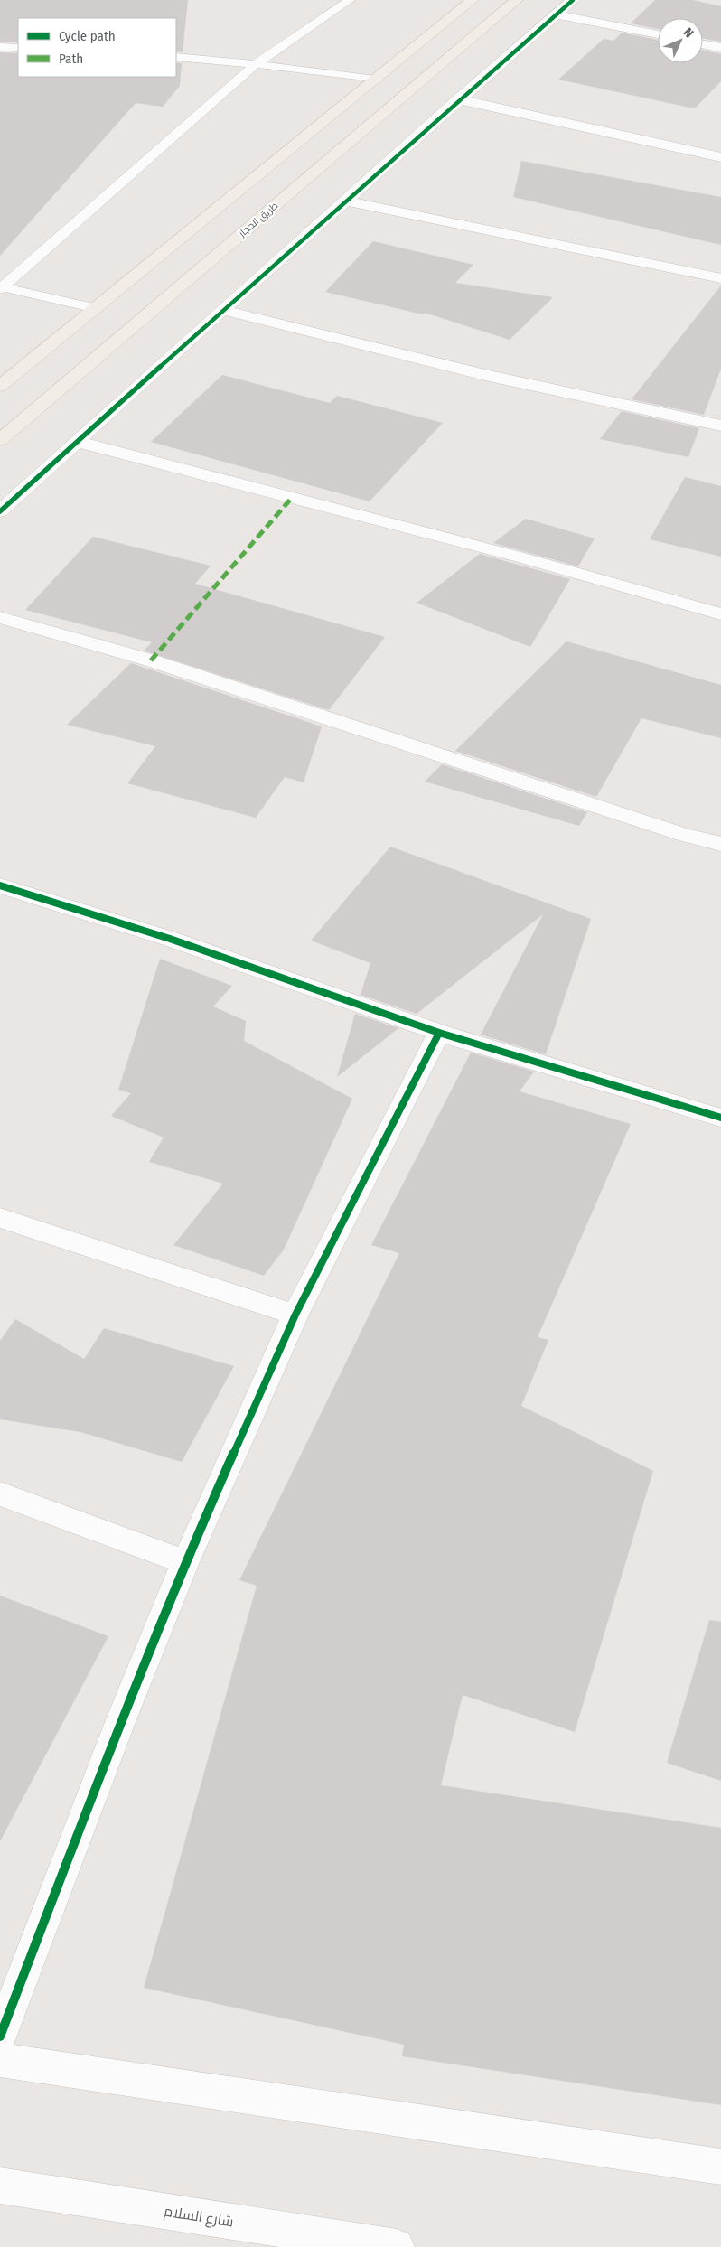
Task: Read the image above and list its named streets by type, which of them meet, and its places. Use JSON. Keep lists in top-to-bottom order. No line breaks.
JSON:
{"streets":{"main road":["طريق الحجاز"],"street":["شارع السلام"]},"legend":["Cycle path","Path"],"north":"top right"}
